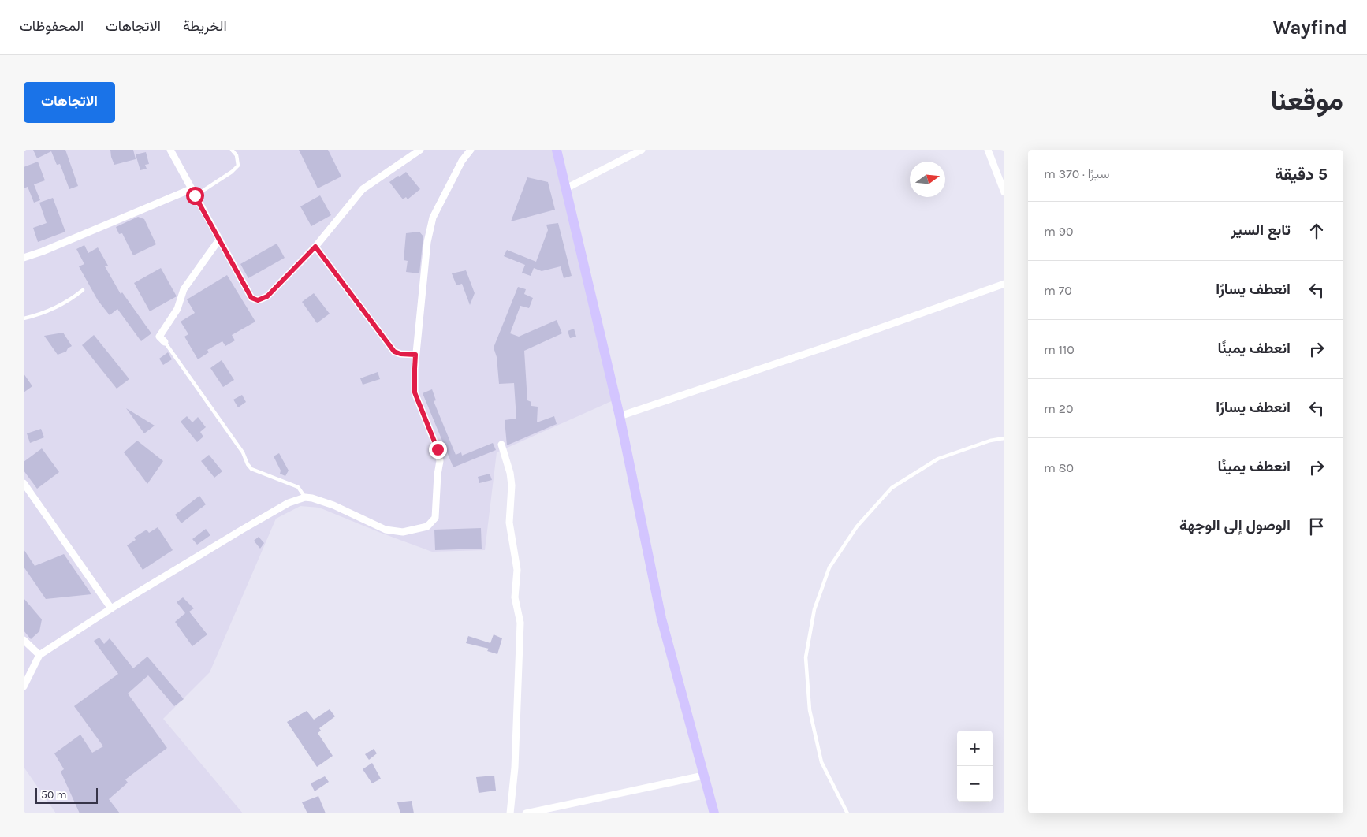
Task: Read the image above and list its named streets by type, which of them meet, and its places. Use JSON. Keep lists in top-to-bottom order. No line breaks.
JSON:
{"scale_bar":"50 m","north":"right","page":{"header":"Wayfind","nav":["الخريطة","الاتجاهات","المحفوظات"],"title":"موقعنا","buttons":"الاتجاهات","heading":["5 دقيقة","سيرًا · 370 m"],"list":[["تابع السير","90 m"],["انعطف يسارًا","70 m"],["انعطف يمينًا","110 m"],["انعطف يسارًا","20 m"],["انعطف يمينًا","80 m"],"الوصول إلى الوجهة"],"map_buttons":["+","−"],"scale":"50 m"}}
